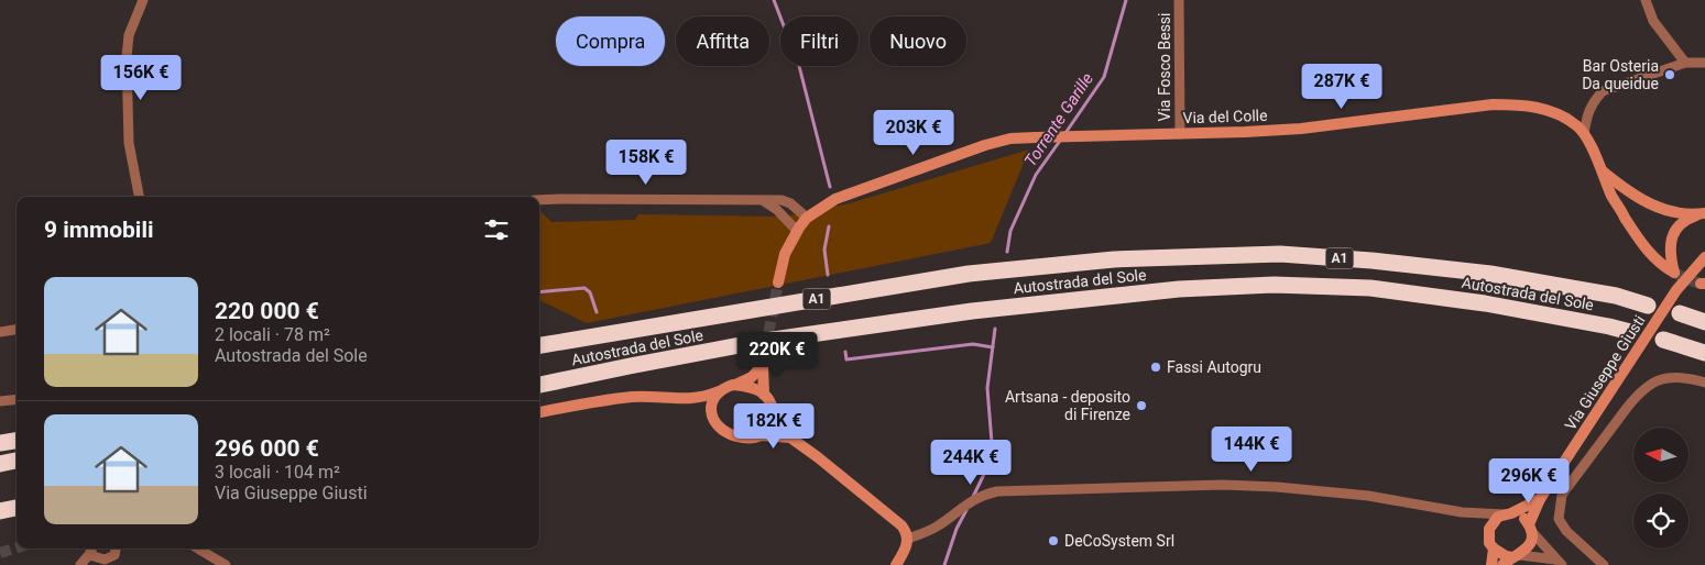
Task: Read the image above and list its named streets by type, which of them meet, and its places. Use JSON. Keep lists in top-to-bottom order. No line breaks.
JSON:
{"streets":{"highway":["A1","Autostrada del Sole"],"main road":["Via del Colle","Via Giuseppe Giusti"],"street":["Via Fosco Bessi"]},"crossings":[["Via Fosco Bessi","Via del Colle"]],"water":["Torrente Garille"],"places":["Bar Osteria Da queidue","Fassi Autogru","Artsana - deposito di Firenze","DeCoSystem Srl"],"north":"left","page":{"chip":["Compra","Affitta","Filtri","Nuovo"],"price":["156K €","287K €","203K €","158K €","220K €","182K €","144K €","244K €","296K €"],"heading":"9 immobili","list":[{"name":"220 000 €","note":"2 locali · 78 m² · Autostrada del Sole"},{"name":"296 000 €","note":"3 locali · 104 m² · Via Giuseppe Giusti"}]}}
